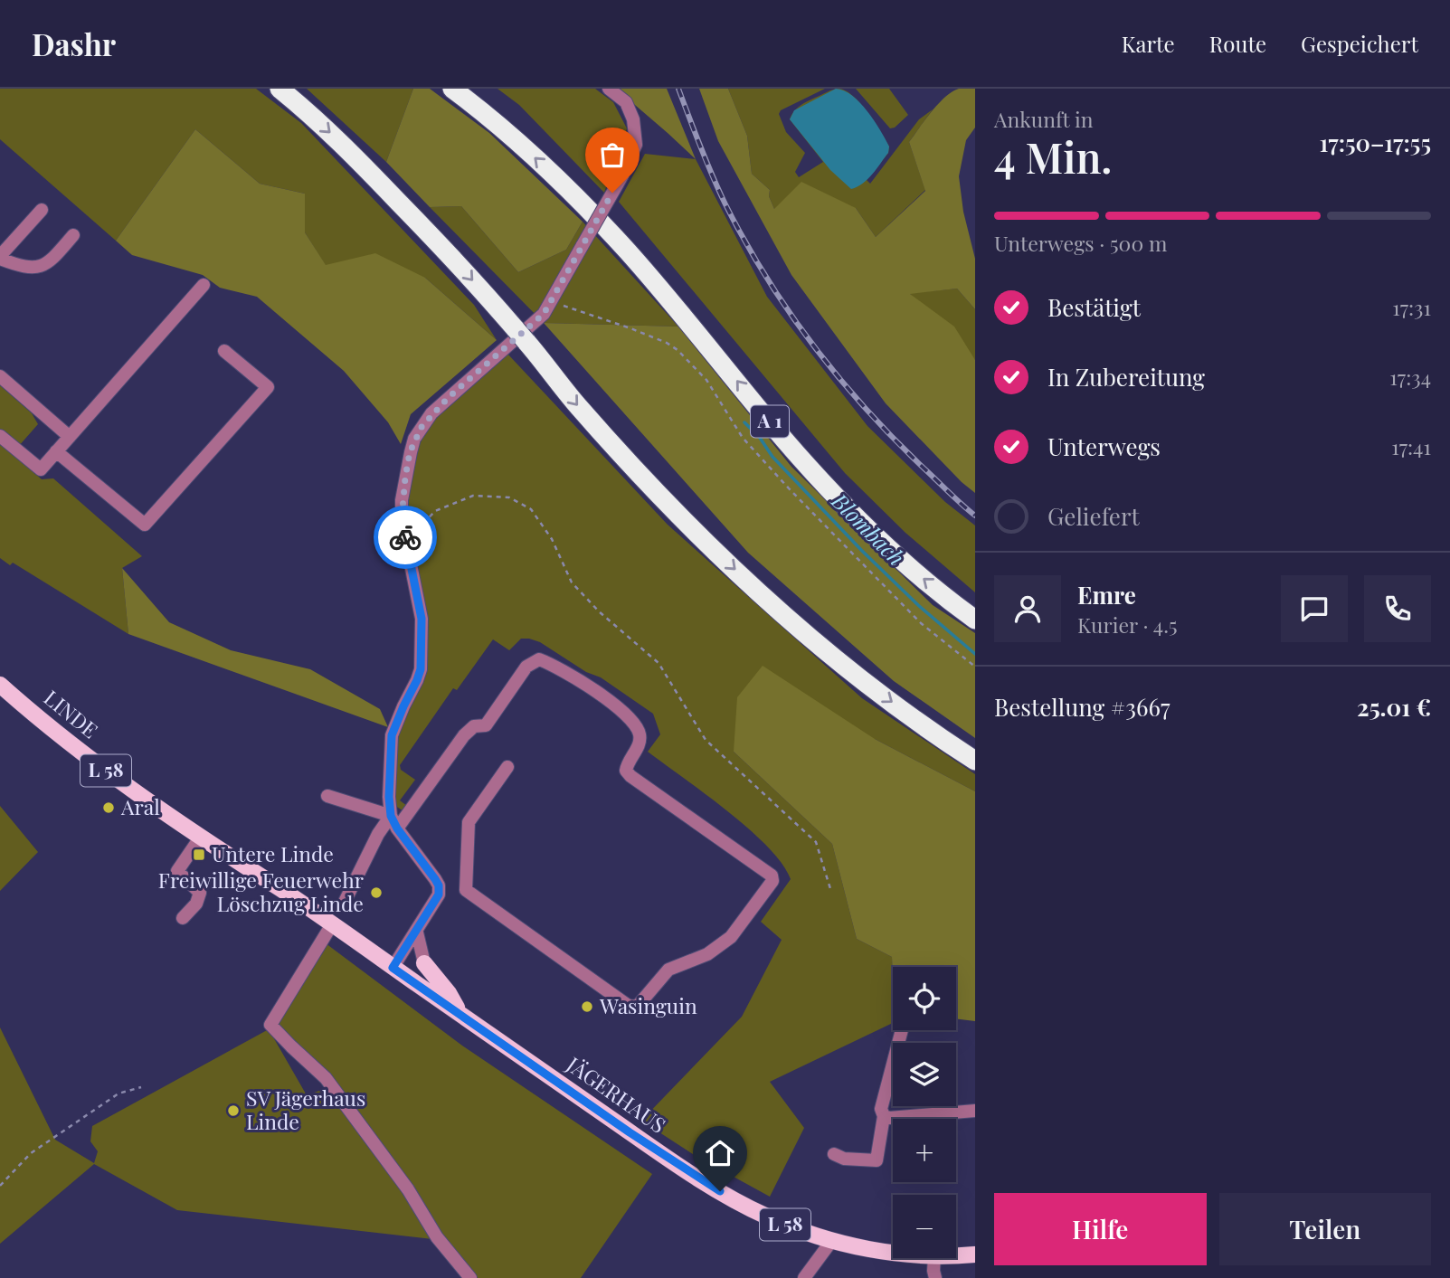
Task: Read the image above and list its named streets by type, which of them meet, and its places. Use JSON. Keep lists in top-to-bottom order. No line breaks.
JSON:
{"streets":{"highway":["A 1"],"main road":["LINDE","L 58","JÄGERHAUS"]},"crossings":[["LINDE","JÄGERHAUS"]],"water":["Blombach"],"places":{"other":["Aral","Freiwillige Feuerwehr Löschzug Linde","Wasinguin","SV Jägerhaus Linde"],"transit":["Untere Linde"]},"page":{"header":"Dashr","nav":["Karte","Route","Gespeichert"],"heading":["4 Min.","Ankunft in","17:50–17:55"],"panel":["Emre","Kurier · 4.5","Bestellung #3667","25.01 €"],"bar":"Unterwegs · 500 m","list":[["Bestätigt","17:31"],["In Zubereitung","17:34"],["Unterwegs","17:41"],"Geliefert"],"map_buttons":["+","−"],"buttons":["Hilfe","Teilen"]}}
